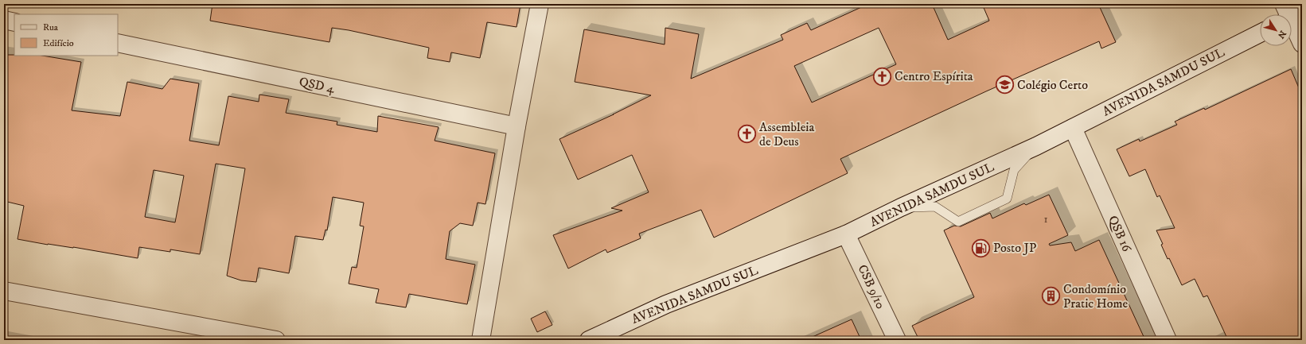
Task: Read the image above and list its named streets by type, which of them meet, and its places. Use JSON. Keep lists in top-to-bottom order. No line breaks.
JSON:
{"streets":{"street":["AVENIDA SAMDU SUL","QSD 4","QSB 16","CSB 9/10"]},"crossings":[["AVENIDA SAMDU SUL","QSB 16"],["AVENIDA SAMDU SUL","CSB 9/10"]],"places":{"church":["Centro Espírita","Assembleia de Deus"],"school or university":["Colégio Certo"],"fuel station":["Posto JP"],"building":["Condomínio Pratic Home"]},"house_numbers":["1"],"legend":["Rua","Edifício"],"north":"bottom right"}
